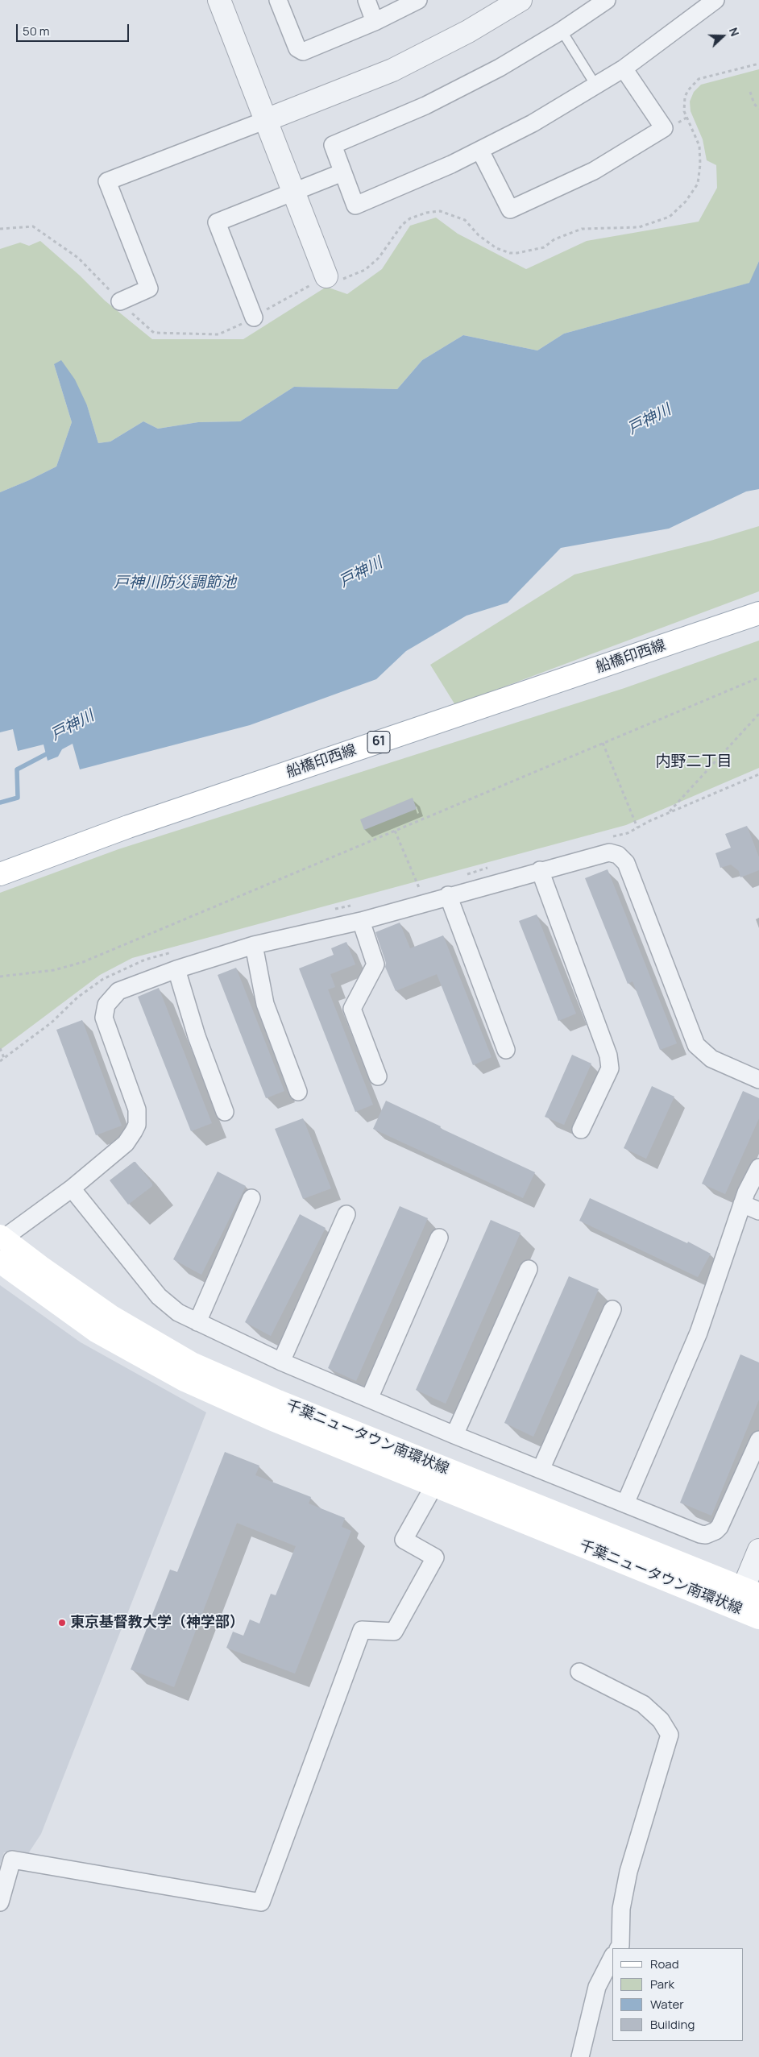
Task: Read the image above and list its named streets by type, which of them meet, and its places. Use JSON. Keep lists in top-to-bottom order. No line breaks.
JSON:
{"streets":{"main road":["船橋印西線","61","千葉ニュータウン南環状線"]},"districts":["内野二丁目"],"water":["戸神川","戸神川防災調節池"],"places":["東京基督教大学（神学部）"],"legend":["Road","Park","Water","Building"],"scale_bar":"50 m","north":"right"}
